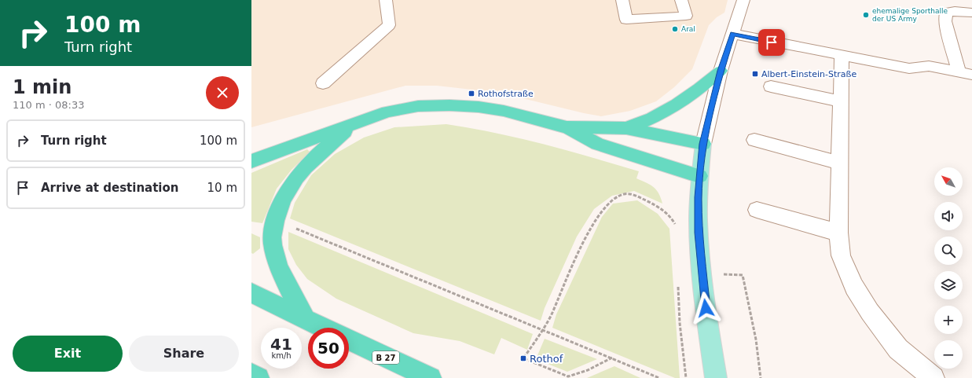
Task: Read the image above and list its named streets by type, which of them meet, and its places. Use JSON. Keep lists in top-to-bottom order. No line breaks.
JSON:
{"streets":{"highway":["B 27"]},"places":{"other":["ehemalige Sporthalle der US Army","Aral"],"transit":["Albert-Einstein-Straße","Rothofstraße","Rothof"]},"north":"top left","page":{"turn":["100 m","Turn right"],"heading":["1 min","110 m · 08:33"],"list":[{"name":"Turn right","value":"100 m"},{"name":"Arrive at destination","value":"10 m"}],"map_buttons":["+","−"],"speed":"41 km/h","limit":"50","buttons":["Exit","Share"]}}
